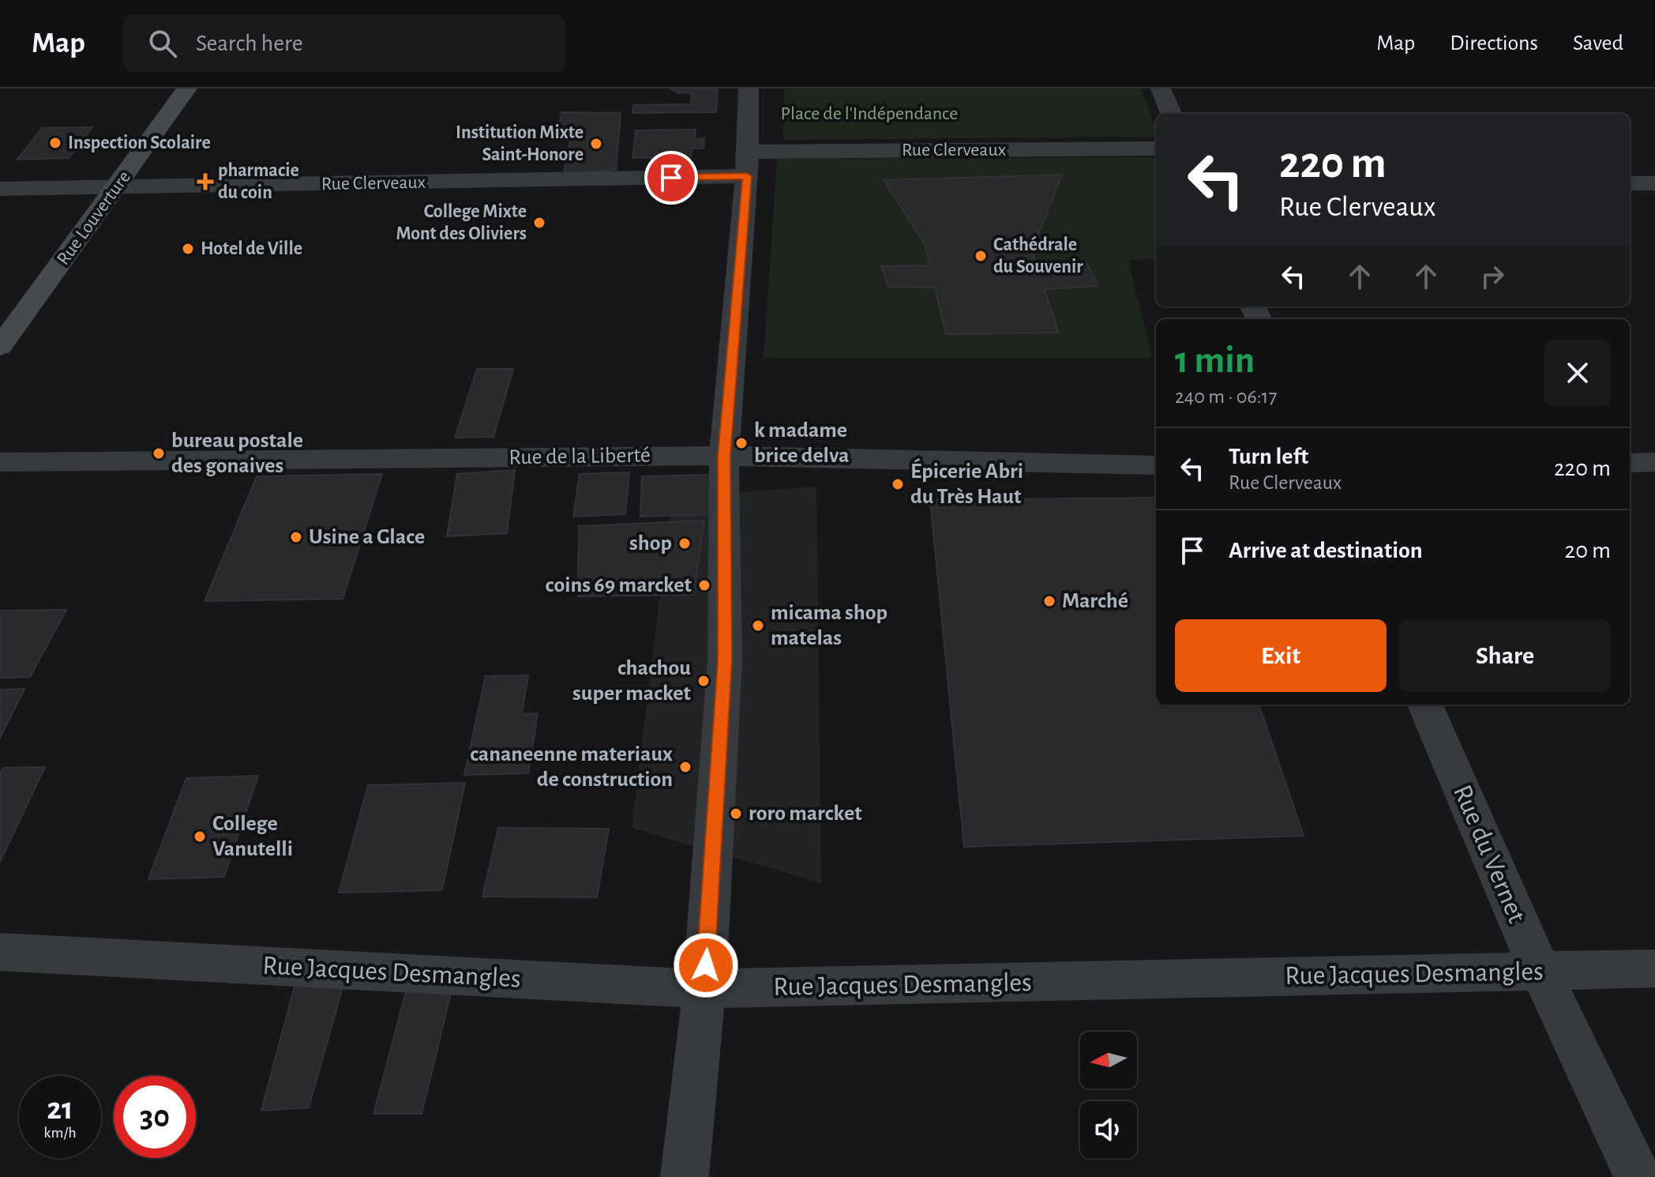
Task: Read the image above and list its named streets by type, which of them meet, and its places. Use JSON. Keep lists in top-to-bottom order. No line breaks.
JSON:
{"streets":{"street":["Rue Clerveaux","Rue Louverture","Rue de la Liberté","Rue du Vernet","Rue Jacques Desmangles"]},"crossings":[["Rue Clerveaux","Rue Louverture"],["Rue du Vernet","Rue Jacques Desmangles"]],"parks":["Place de l'Indépendance"],"places":{"other":["Inspection Scolaire","Institution Mixte Saint-Honore","College Mixte Mont des Oliviers","Hotel de Ville","Cathédrale du Souvenir","k madame brice delva","bureau postale des gonaives","Épicerie Abri du Très Haut","Usine a Glace","shop","coins 69 marcket","Marché","micama shop matelas","chachou super macket","cananeenne materiaux de construction","roro marcket","College Vanutelli"],"health":["pharmacie du coin"]},"north":"left","page":{"header":"Map","search":"Search here","nav":["Map","Directions","Saved"],"turn":["220 m","Rue Clerveaux"],"heading":["1 min","240 m · 06:17"],"list":[{"name":"Turn left","note":"Rue Clerveaux","value":"220 m"},{"name":"Arrive at destination","value":"20 m"}],"buttons":["Exit","Share"],"speed":"21 km/h","limit":"30"}}
